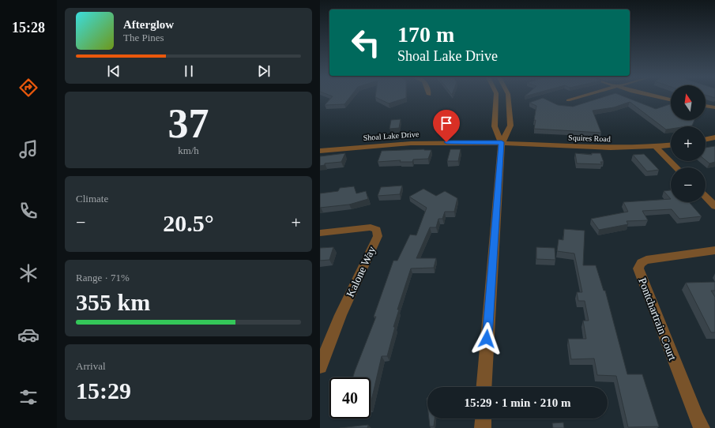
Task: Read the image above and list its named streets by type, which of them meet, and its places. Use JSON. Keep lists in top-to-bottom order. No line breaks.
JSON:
{"streets":{"street":["Shoal Lake Drive","Squires Road","Kalone Way","Pontchartrain Court"]},"crossings":[["Shoal Lake Drive","Squires Road"]],"north":"top","page":{"tabs":"15:28","turn":["170 m","Shoal Lake Drive"],"song":["Afterglow","The Pines"],"map_buttons":["+","−"],"tile":[["37","km/h"],"Climate",["Range · 71%","355 km"],["Arrival","15:29"]],"heat":["−","20.5°","+"],"limit":"40","trip":"15:29 · 1 min · 210 m"}}
